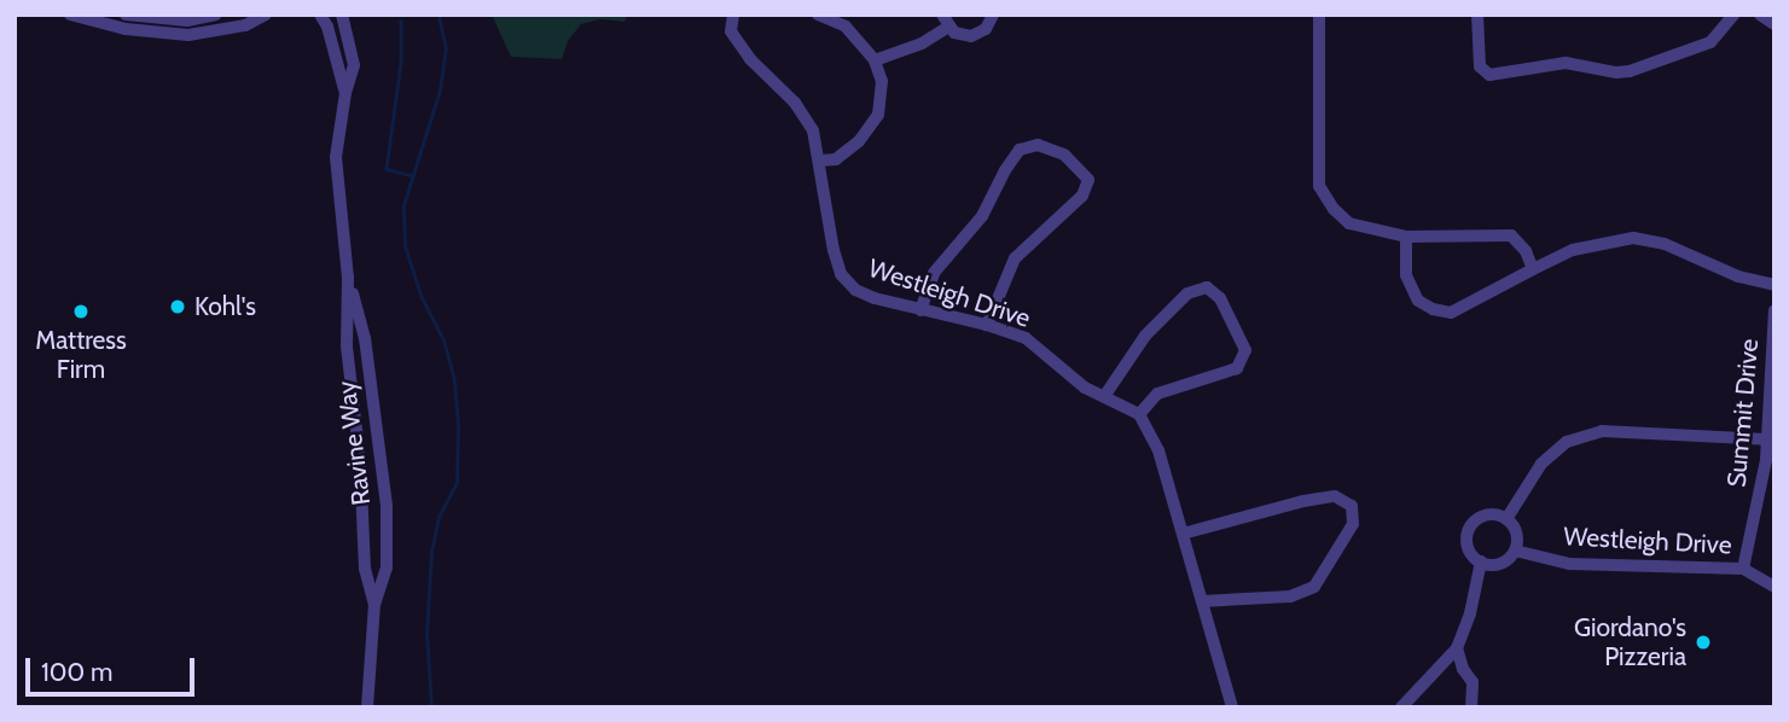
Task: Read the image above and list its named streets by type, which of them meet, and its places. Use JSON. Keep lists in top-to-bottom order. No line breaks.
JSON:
{"streets":{"street":["Westleigh Drive","Summit Drive","Ravine Way"]},"crossings":[["Westleigh Drive","Summit Drive"]],"places":["Kohl's","Mattress Firm","Giordano's Pizzeria"],"scale_bar":"100 m"}
